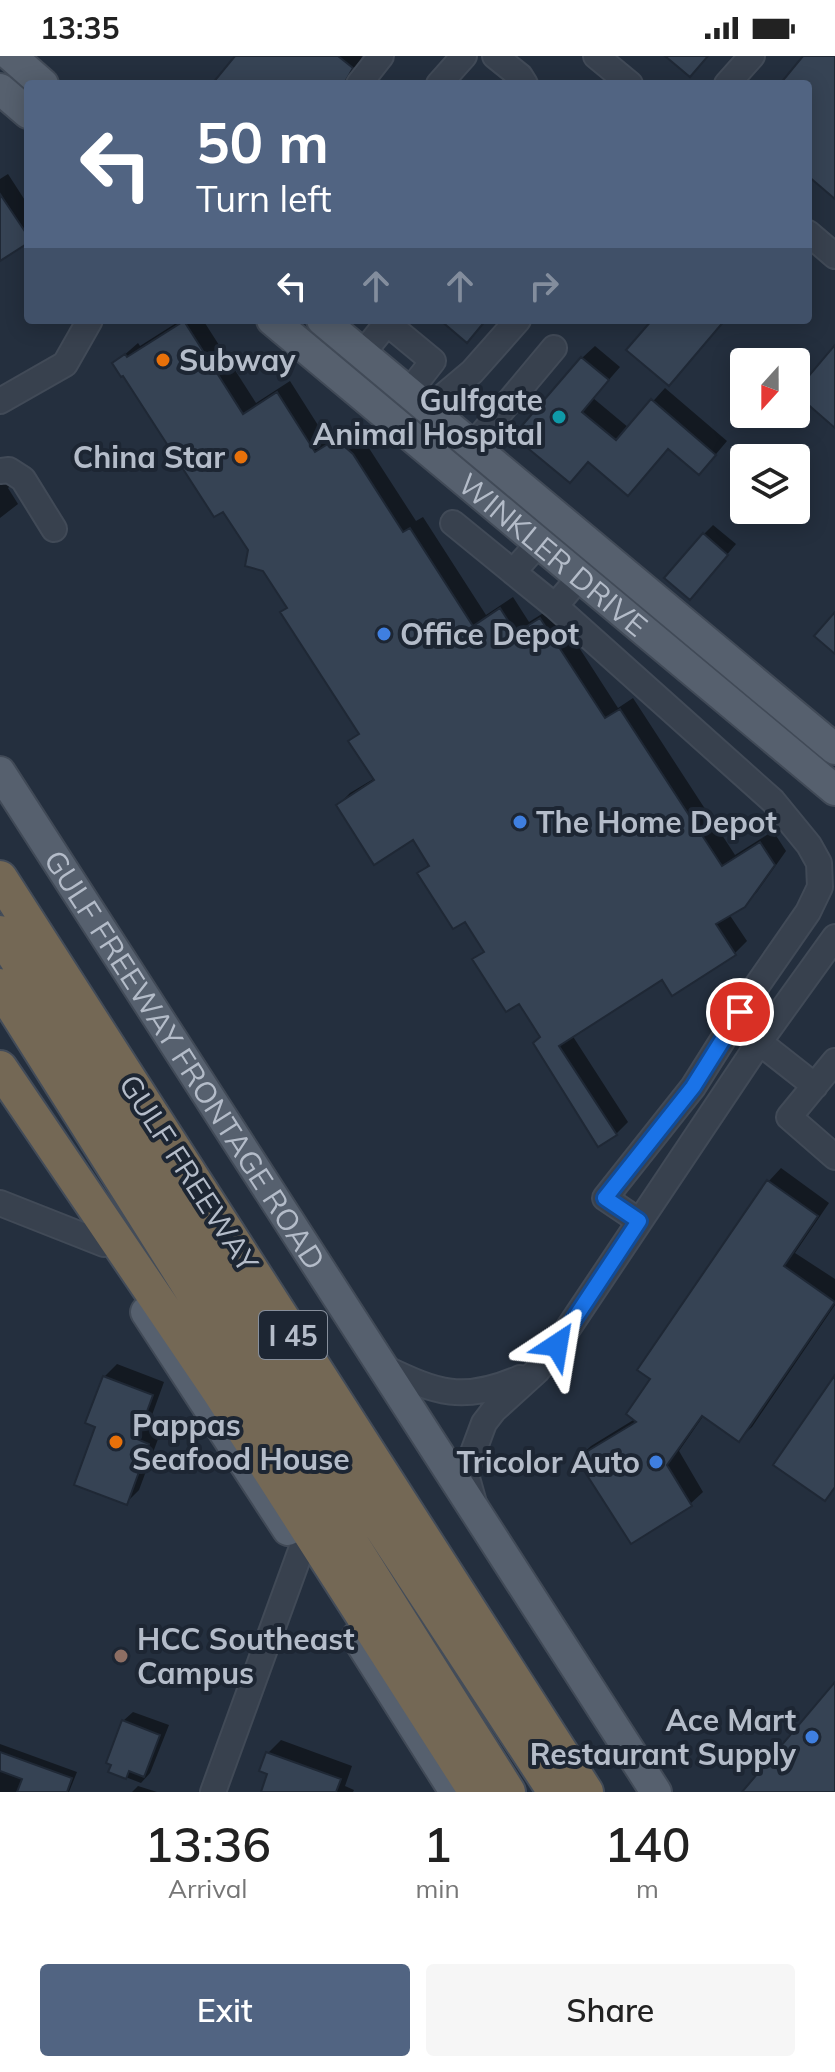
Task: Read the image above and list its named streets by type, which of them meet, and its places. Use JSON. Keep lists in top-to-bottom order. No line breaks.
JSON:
{"streets":{"highway":["GULF FREEWAY","I 45"],"main road":["WINKLER DRIVE","GULF FREEWAY FRONTAGE ROAD"]},"places":["Subway","Gulfgate Animal Hospital","China Star","Office Depot","The Home Depot","Pappas Seafood House","Tricolor Auto","HCC Southeast Campus","Ace Mart Restaurant Supply"],"north":"bottom","page":{"status":"13:35","turn":["50 m","Turn left"],"eta":["13:36","Arrival","1","min","140","m"],"buttons":["Exit","Share"]}}
